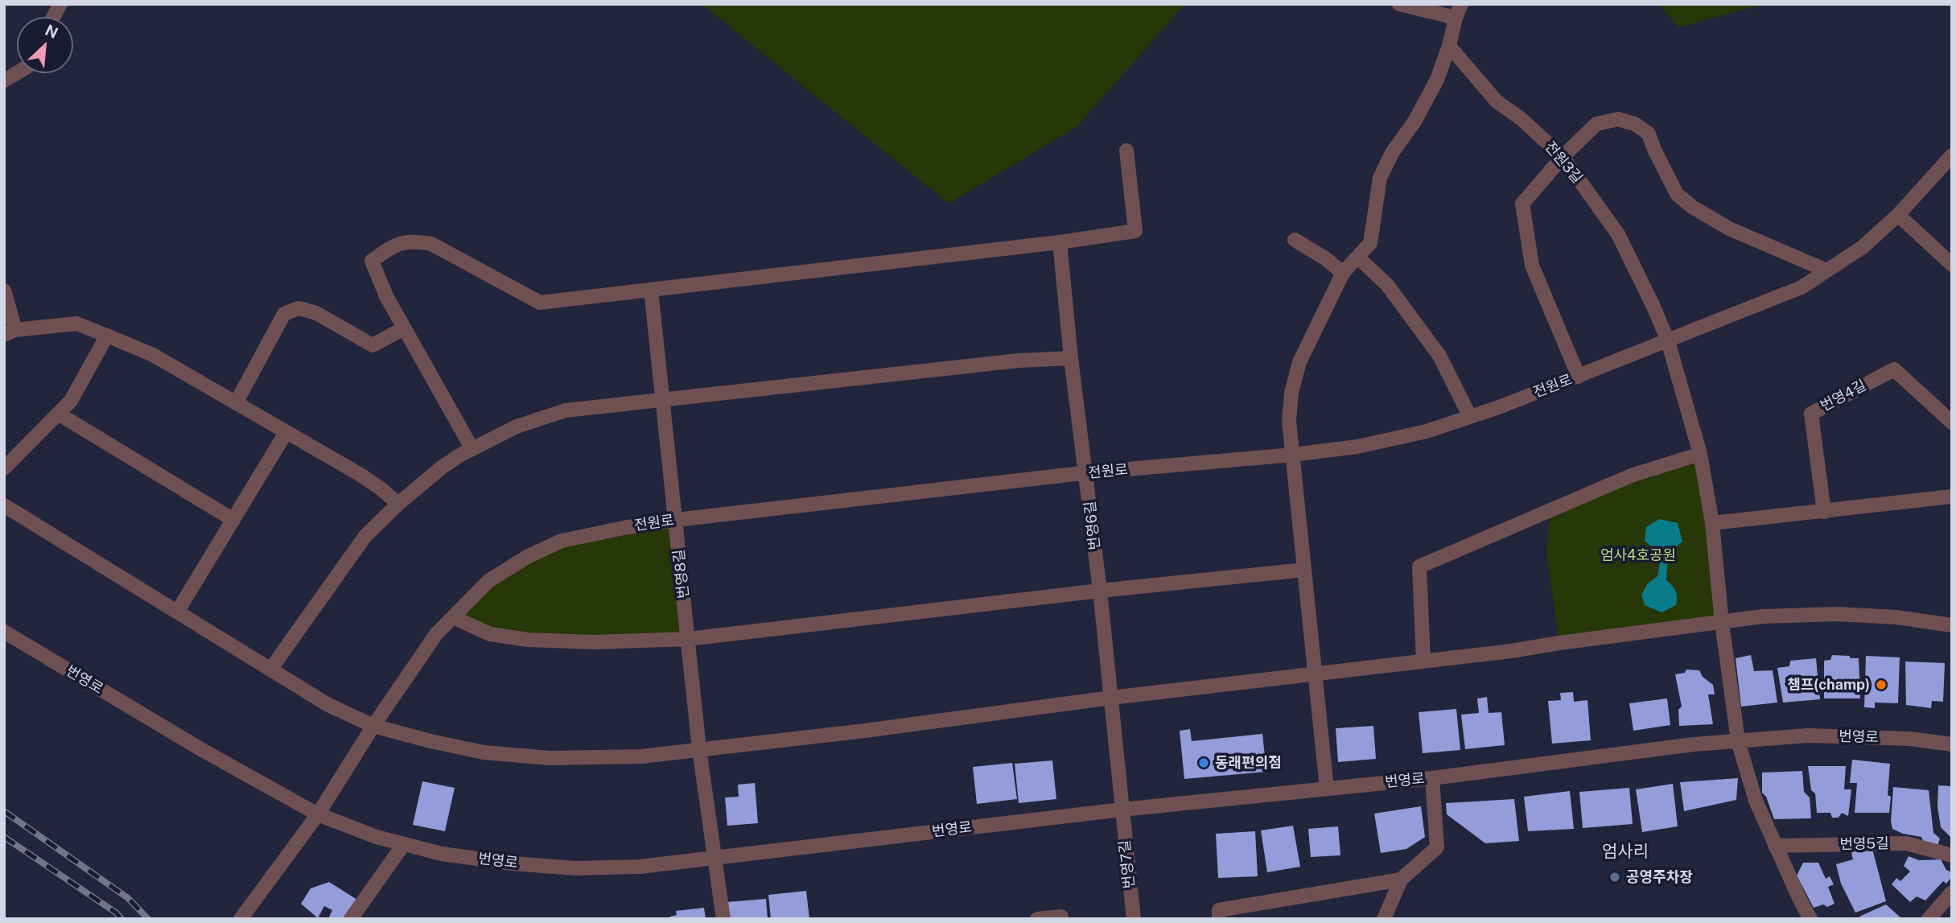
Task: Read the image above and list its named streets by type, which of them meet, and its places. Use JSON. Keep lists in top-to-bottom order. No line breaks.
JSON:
{"streets":{"street":["전원3길","전원로","번영4길","번영6길","번영8길","번영로","번영5길","번영7길"]},"crossings":[["전원3길","전원로"],["전원로","번영6길"],["전원로","번영8길"],["전원로","번영로"],["번영6길","번영로"],["번영6길","번영7길"],["번영8길","번영로"],["번영로","번영7길"]],"districts":["엄사리"],"parks":["엄사4호공원"],"places":["챔프(champ)","동래편의점","공영주차장"],"north":"top right"}
